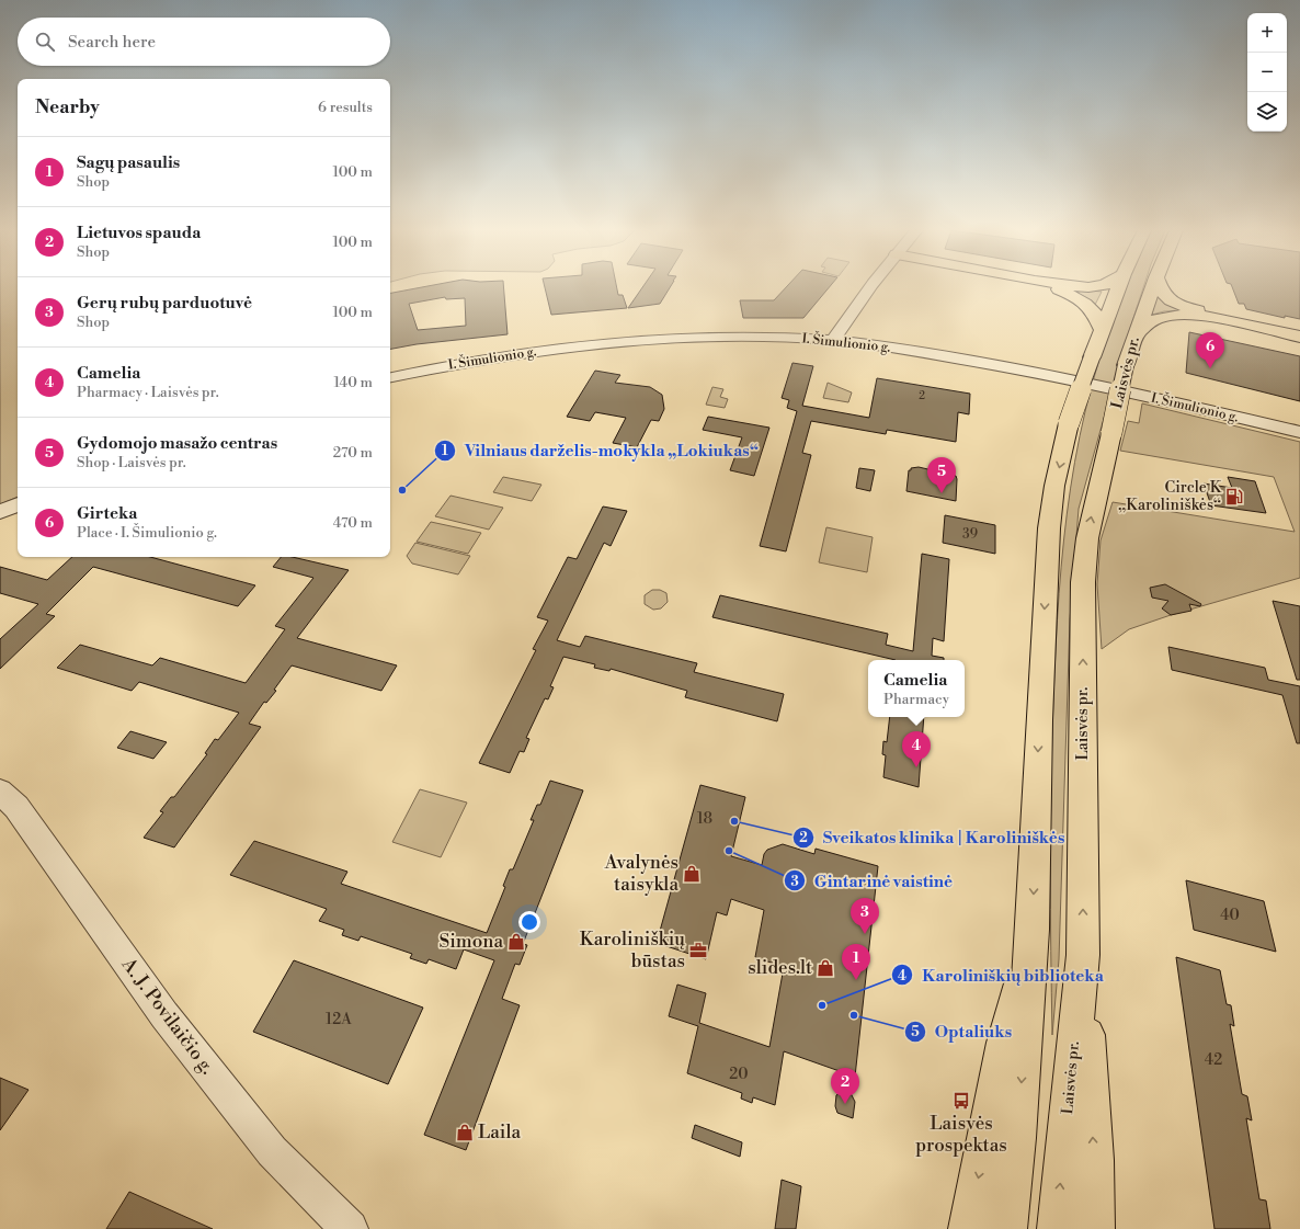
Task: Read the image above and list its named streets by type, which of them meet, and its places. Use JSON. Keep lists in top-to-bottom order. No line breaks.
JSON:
{"streets":{"main road":["Laisvės pr."],"street":["I. Šimulionio g.","A. J. Povilaičio g."]},"places":{"other":["Vilniaus darželis-mokykla „Lokiukas“","Sveikatos klinika | Karoliniškės","Gintarinė vaistinė","Karoliniškių biblioteka","Optaliuks"],"fuel station":["Circle K „Karoliniškės“"],"shop":["Avalynės taisykla","Simona","slides.lt","Laila"],"office":["Karoliniškių būstas"],"bus stop":["Laisvės prospektas"]},"house_numbers":["2","39","18","40","12A","42","20"],"page":{"map_buttons":["+","−"],"search":"Search here","heading":["Nearby","6 results"],"list":[{"mark":"1","name":"Sagų pasaulis","note":"Shop","value":"100 m"},{"mark":"2","name":"Lietuvos spauda","note":"Shop","value":"100 m"},{"mark":"3","name":"Gerų rubų parduotuvė","note":"Shop","value":"100 m"},{"mark":"4","name":"Camelia","note":"Pharmacy · Laisvės pr.","value":"140 m"},{"mark":"5","name":"Gydomojo masažo centras","note":"Shop · Laisvės pr.","value":"270 m"},{"mark":"6","name":"Girteka","note":"Place · I. Šimulionio g.","value":"470 m"}],"pins":["6","5","4","3","1","2"],"popup":["Camelia","Pharmacy"]}}
